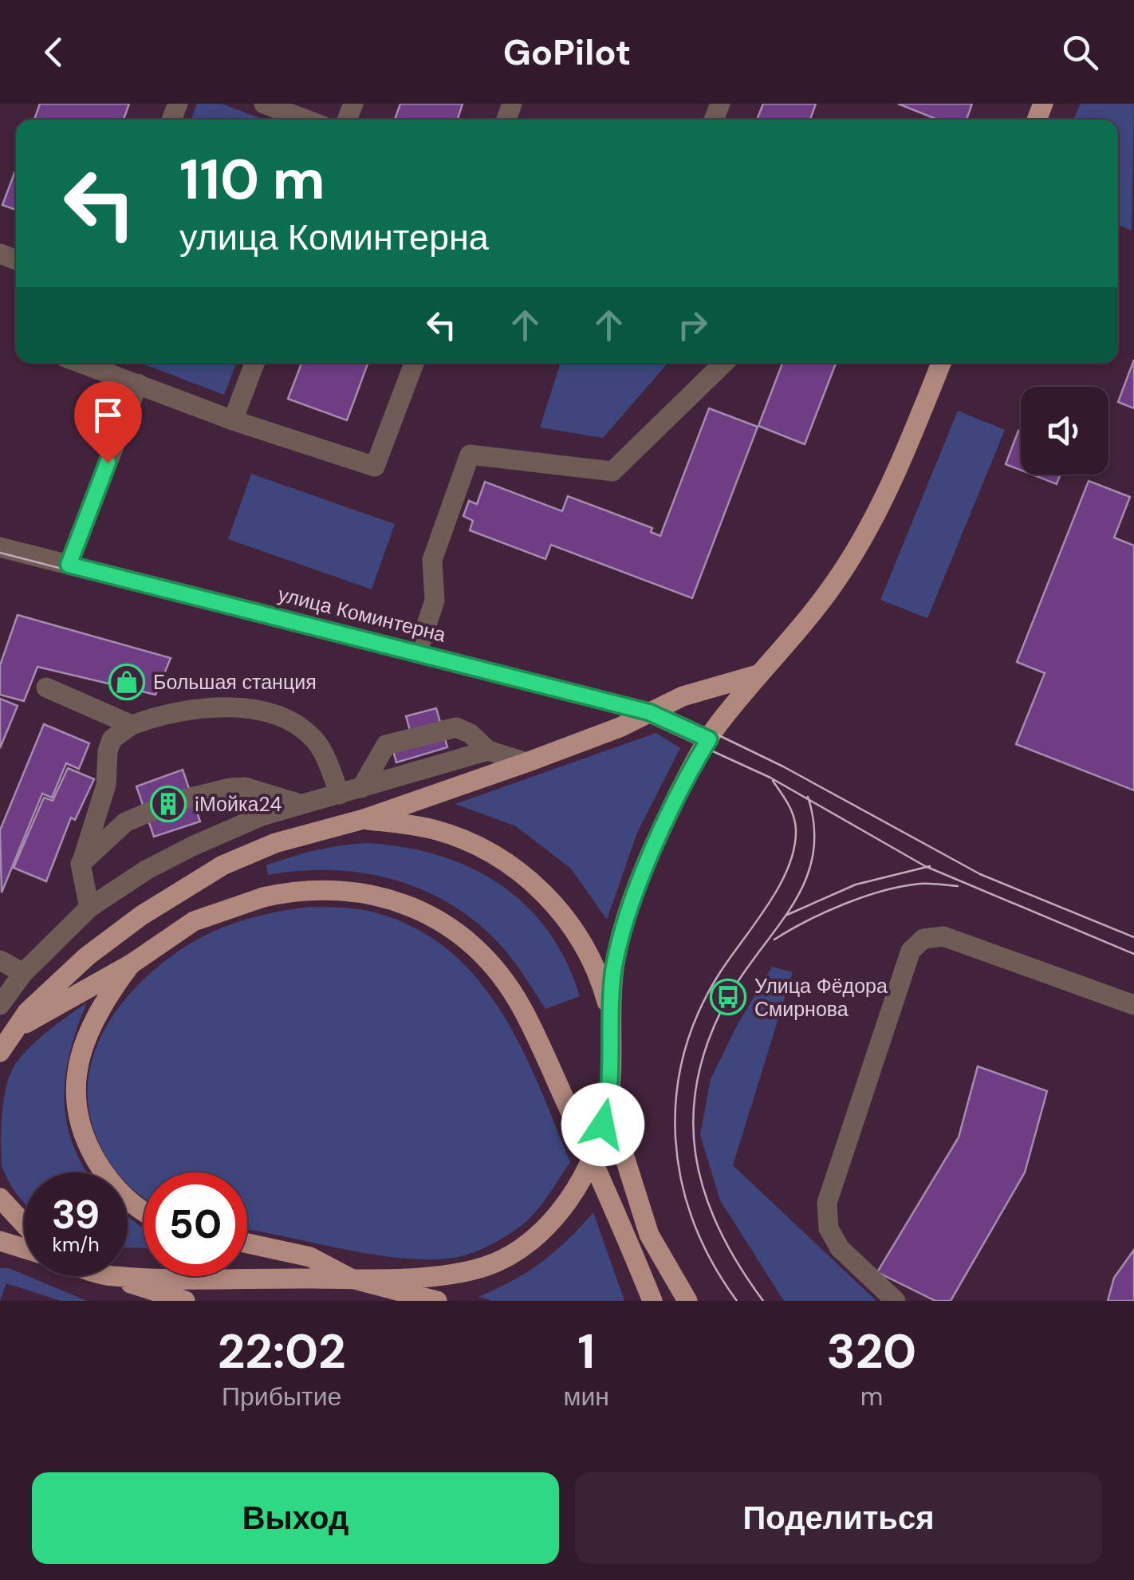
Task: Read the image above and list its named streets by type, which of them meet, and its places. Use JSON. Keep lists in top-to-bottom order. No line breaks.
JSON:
{"streets":{"main road":["улица Коминтерна"]},"places":{"shop":["Большая станция"],"building":["iМойка24"],"bus stop":["Улица Фёдора Смирнова"]},"page":{"header":"GoPilot","turn":["110 m","улица Коминтерна"],"speed":"39 km/h","limit":"50","eta":["22:02","Прибытие","1","мин","320","m"],"buttons":["Выход","Поделиться"]}}
